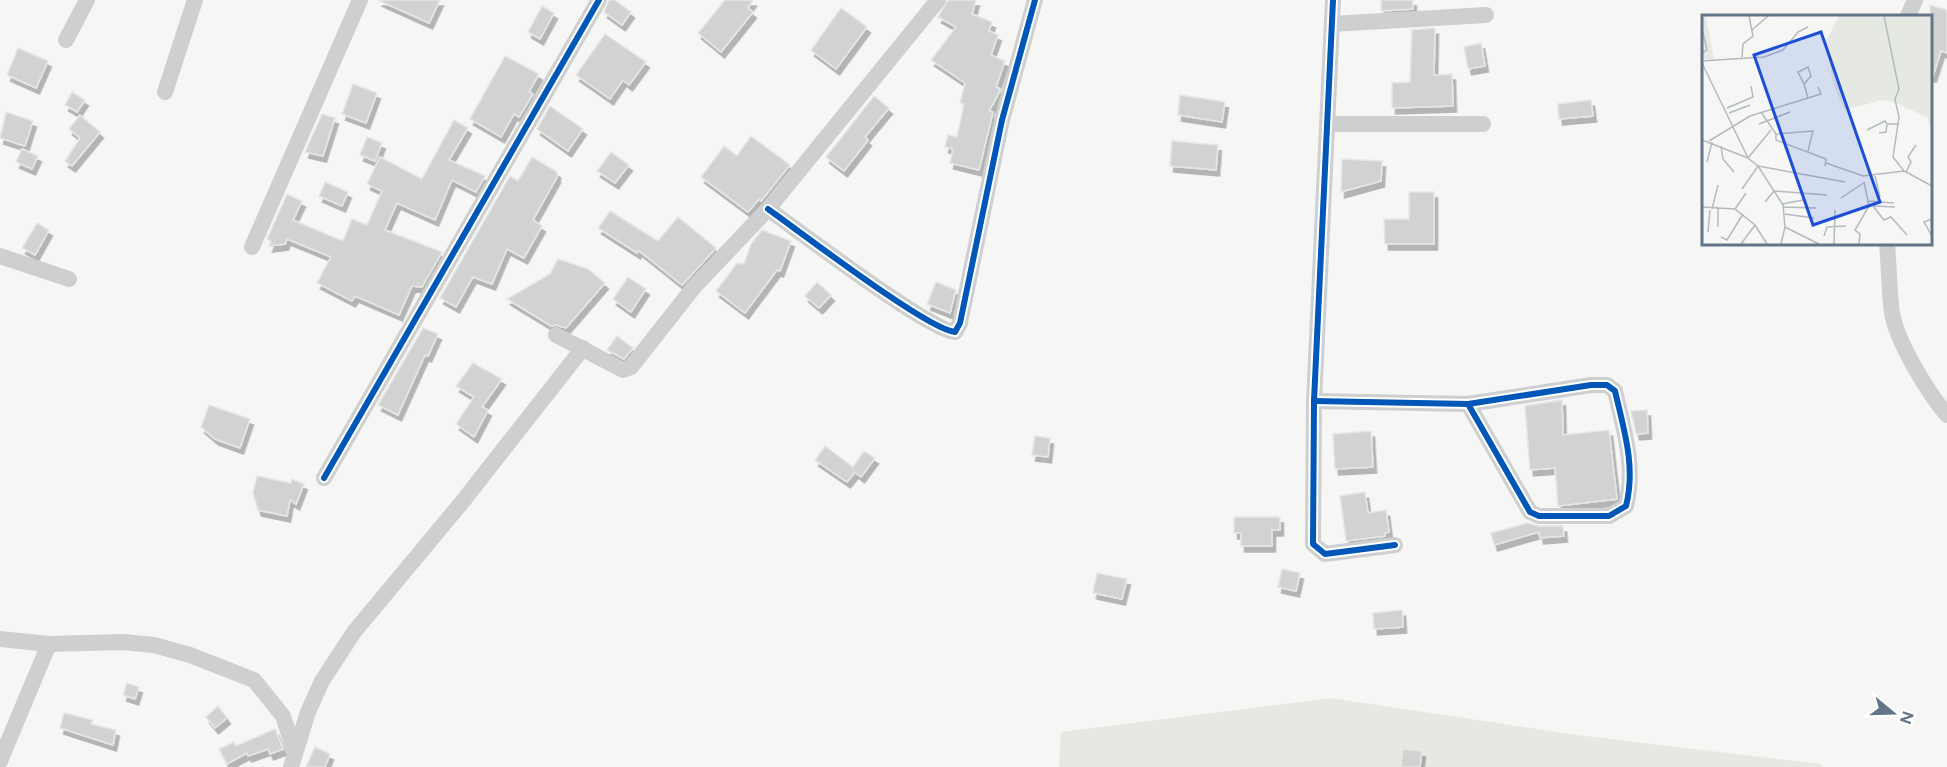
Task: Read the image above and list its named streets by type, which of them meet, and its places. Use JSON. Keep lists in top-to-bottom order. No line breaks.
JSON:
{"north":"right"}
